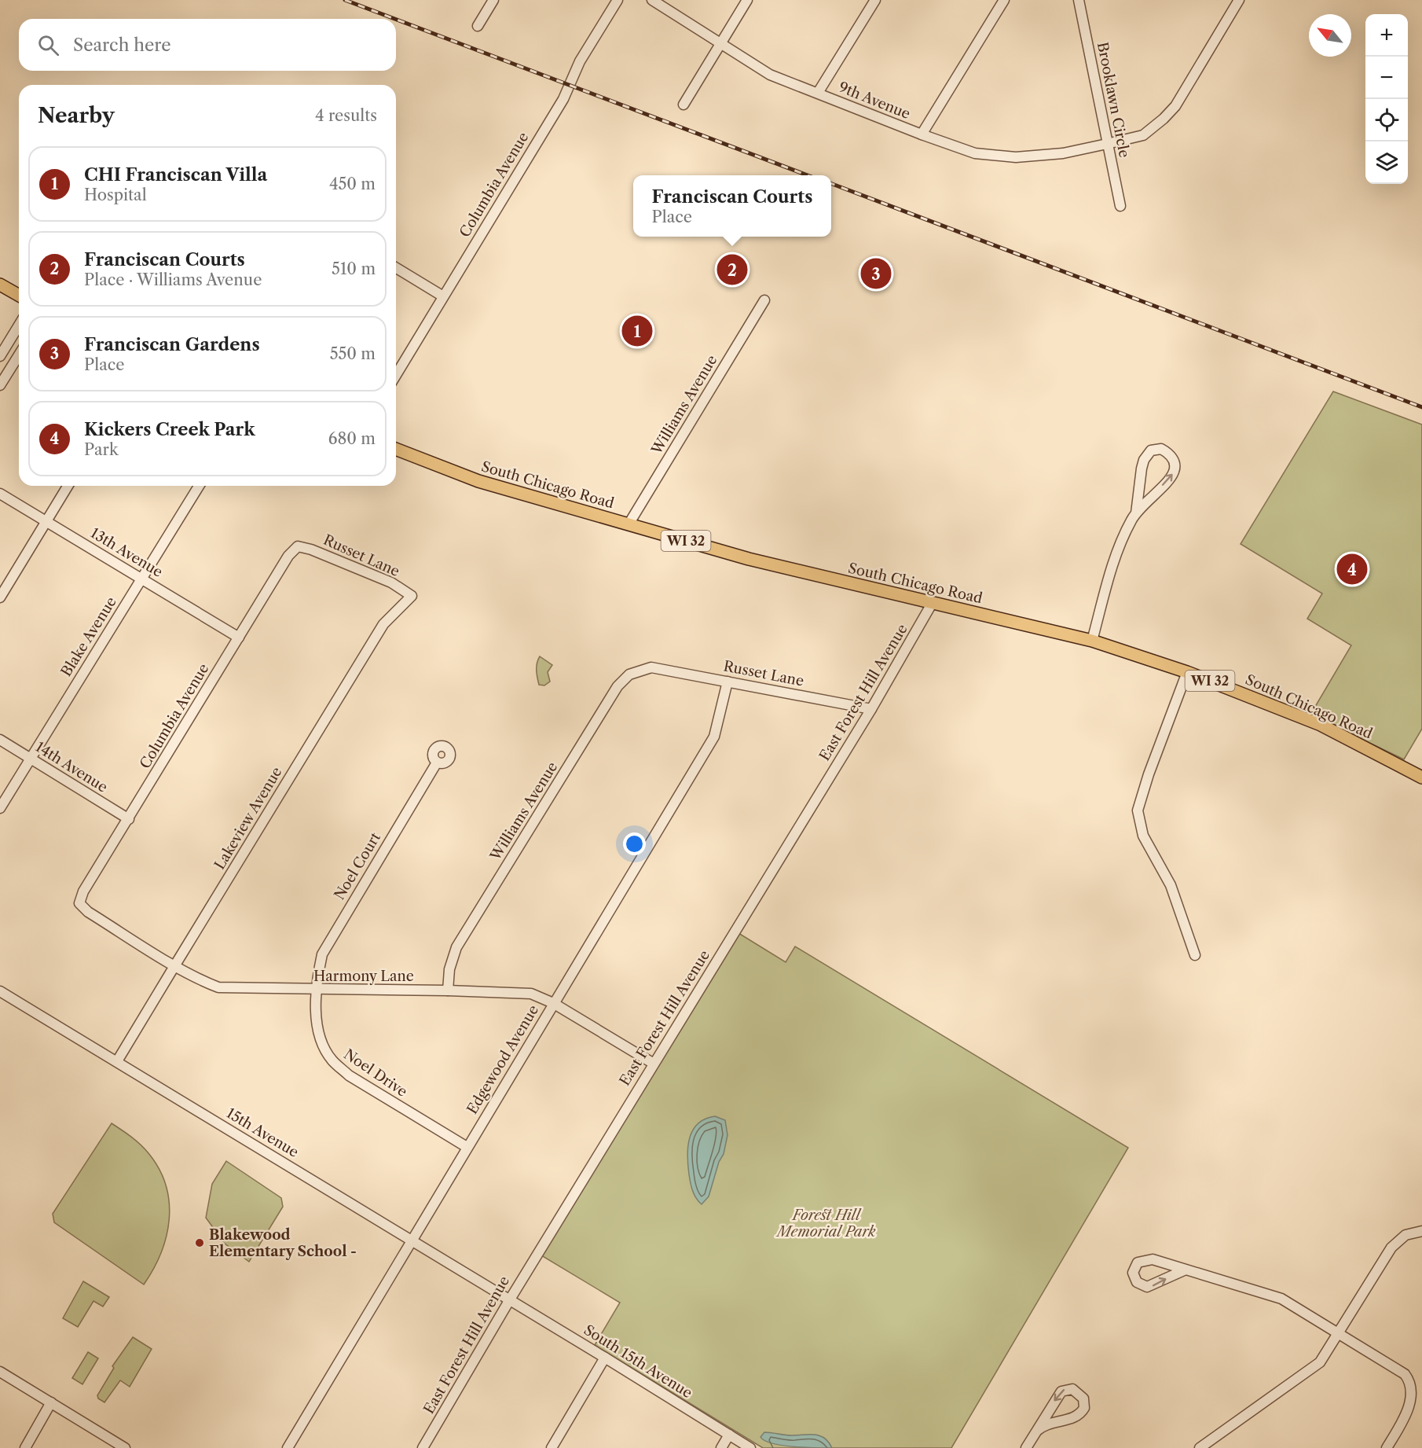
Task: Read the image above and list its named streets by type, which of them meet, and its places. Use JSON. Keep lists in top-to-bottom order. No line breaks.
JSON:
{"streets":{"main road":["South Chicago Road","WI 32"],"street":["Brooklawn Circle","9th Avenue","Columbia Avenue","Williams Avenue","13th Avenue","Russet Lane","Blake Avenue","East Forest Hill Avenue","14th Avenue","Lakeview Avenue","Noel Court","Harmony Lane","Edgewood Avenue","Noel Drive","15th Avenue","South 15th Avenue"]},"crossings":[["Brooklawn Circle","9th Avenue"],["Columbia Avenue","13th Avenue"],["Columbia Avenue","Russet Lane"],["Columbia Avenue","14th Avenue"],["Columbia Avenue","Harmony Lane"],["Williams Avenue","South Chicago Road"],["Williams Avenue","Russet Lane"],["Williams Avenue","Harmony Lane"],["South Chicago Road","East Forest Hill Avenue"],["13th Avenue","Blake Avenue"],["Russet Lane","East Forest Hill Avenue"],["Russet Lane","Lakeview Avenue"],["Russet Lane","Edgewood Avenue"],["Blake Avenue","14th Avenue"],["East Forest Hill Avenue","Harmony Lane"],["East Forest Hill Avenue","15th Avenue"],["East Forest Hill Avenue","South 15th Avenue"],["Lakeview Avenue","Harmony Lane"],["Lakeview Avenue","15th Avenue"],["Noel Court","Harmony Lane"],["Noel Court","Noel Drive"],["Harmony Lane","Edgewood Avenue"],["Harmony Lane","Noel Drive"],["Edgewood Avenue","Noel Drive"],["Edgewood Avenue","15th Avenue"],["15th Avenue","South 15th Avenue"]],"parks":["Forest Hill Memorial Park"],"places":["Blakewood Elementary School -"],"north":"top left","page":{"map_buttons":["+","−"],"search":"Search here","heading":["Nearby","4 results"],"list":[{"mark":"1","name":"CHI Franciscan Villa","note":"Hospital","value":"450 m"},{"mark":"2","name":"Franciscan Courts","note":"Place · Williams Avenue","value":"510 m"},{"mark":"3","name":"Franciscan Gardens","note":"Place","value":"550 m"},{"mark":"4","name":"Kickers Creek Park","note":"Park","value":"680 m"}],"popup":["Franciscan Courts","Place"],"pins":["2","3","1","4"]}}
